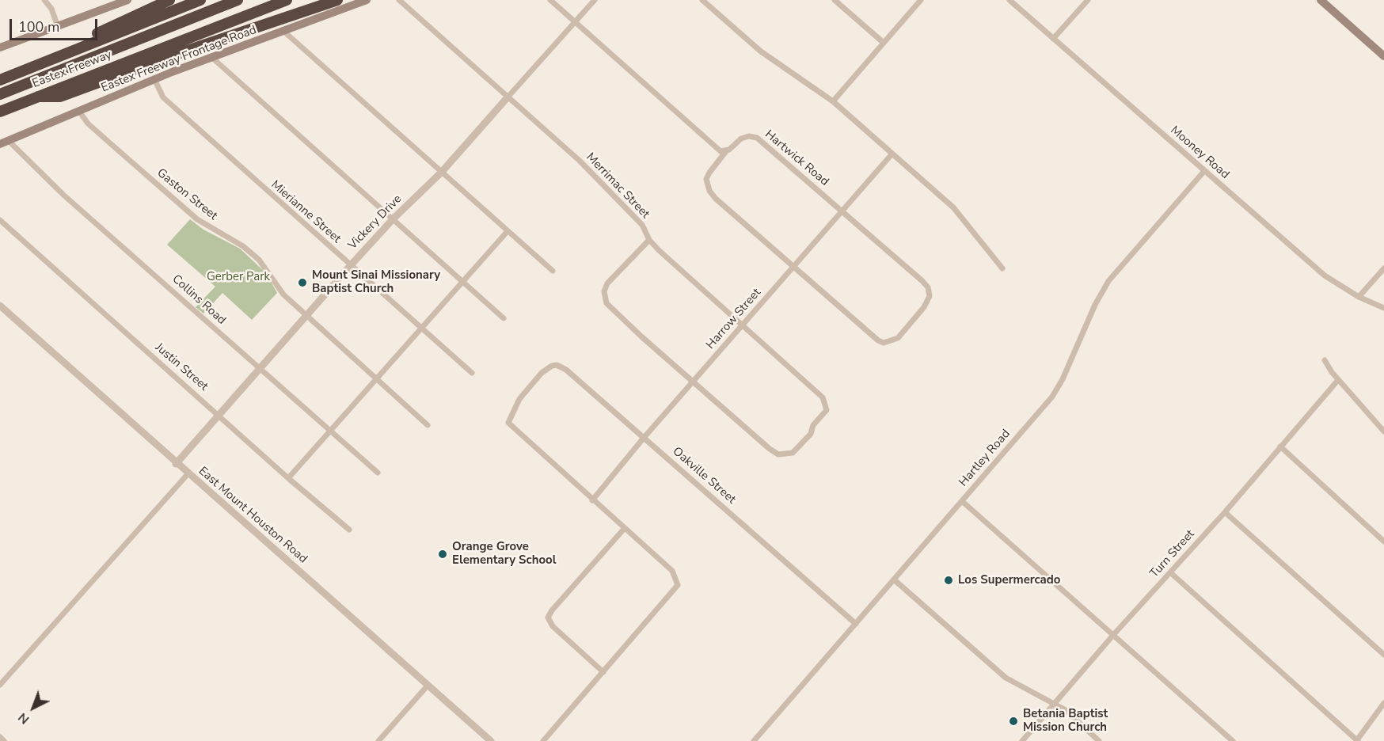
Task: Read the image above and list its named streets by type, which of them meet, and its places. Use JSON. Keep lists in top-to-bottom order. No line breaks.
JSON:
{"streets":{"highway":["Eastex Freeway"],"main road":["Eastex Freeway Frontage Road"],"street":["Mooney Road","Hartwick Road","Merrimac Street","Gaston Street","Mierianne Street","Vickery Drive","Collins Road","Harrow Street","Justin Street","Hartley Road","Oakville Street","East Mount Houston Road","Turn Street"]},"crossings":[["Eastex Freeway Frontage Road","Gaston Street"],["Eastex Freeway Frontage Road","Mierianne Street"],["Eastex Freeway Frontage Road","Collins Road"],["Mooney Road","Hartley Road"],["Hartwick Road","Harrow Street"],["Merrimac Street","Vickery Drive"],["Merrimac Street","Harrow Street"],["Gaston Street","Vickery Drive"],["Mierianne Street","Vickery Drive"],["Vickery Drive","Collins Road"],["Vickery Drive","Justin Street"],["Vickery Drive","East Mount Houston Road"],["Harrow Street","Oakville Street"],["Hartley Road","Oakville Street"]],"parks":["Gerber Park"],"places":["Mount Sinai Missionary Baptist Church","Orange Grove Elementary School","Los Supermercado","Betania Baptist Mission Church"],"scale_bar":"100 m","north":"bottom left"}
